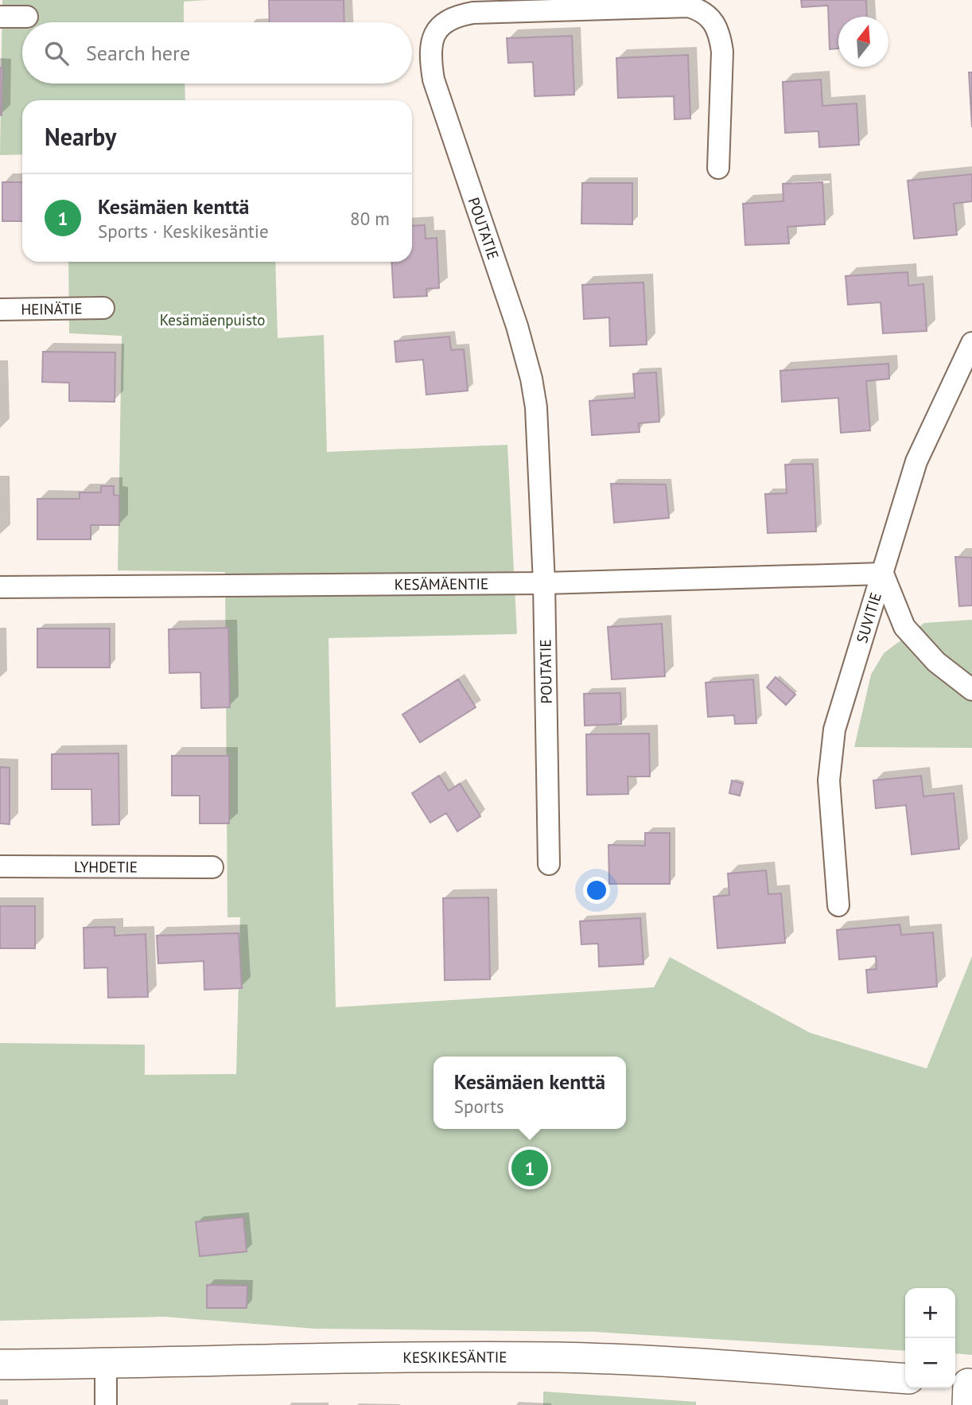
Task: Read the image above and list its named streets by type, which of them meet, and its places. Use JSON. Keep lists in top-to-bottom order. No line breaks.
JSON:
{"streets":{"street":["POUTATIE","HEINÄTIE","KESÄMÄENTIE","SUVITIE","LYHDETIE","KESKIKESÄNTIE"]},"crossings":[["POUTATIE","KESÄMÄENTIE"],["KESÄMÄENTIE","SUVITIE"]],"parks":["Kesämäenpuisto"],"north":"top","page":{"search":"Search here","heading":"Nearby","list":[{"mark":"1","name":"Kesämäen kenttä","note":"Sports · Keskikesäntie","value":"80 m"}],"popup":["Kesämäen kenttä","Sports"],"pins":"1","map_buttons":["+","−"]}}
